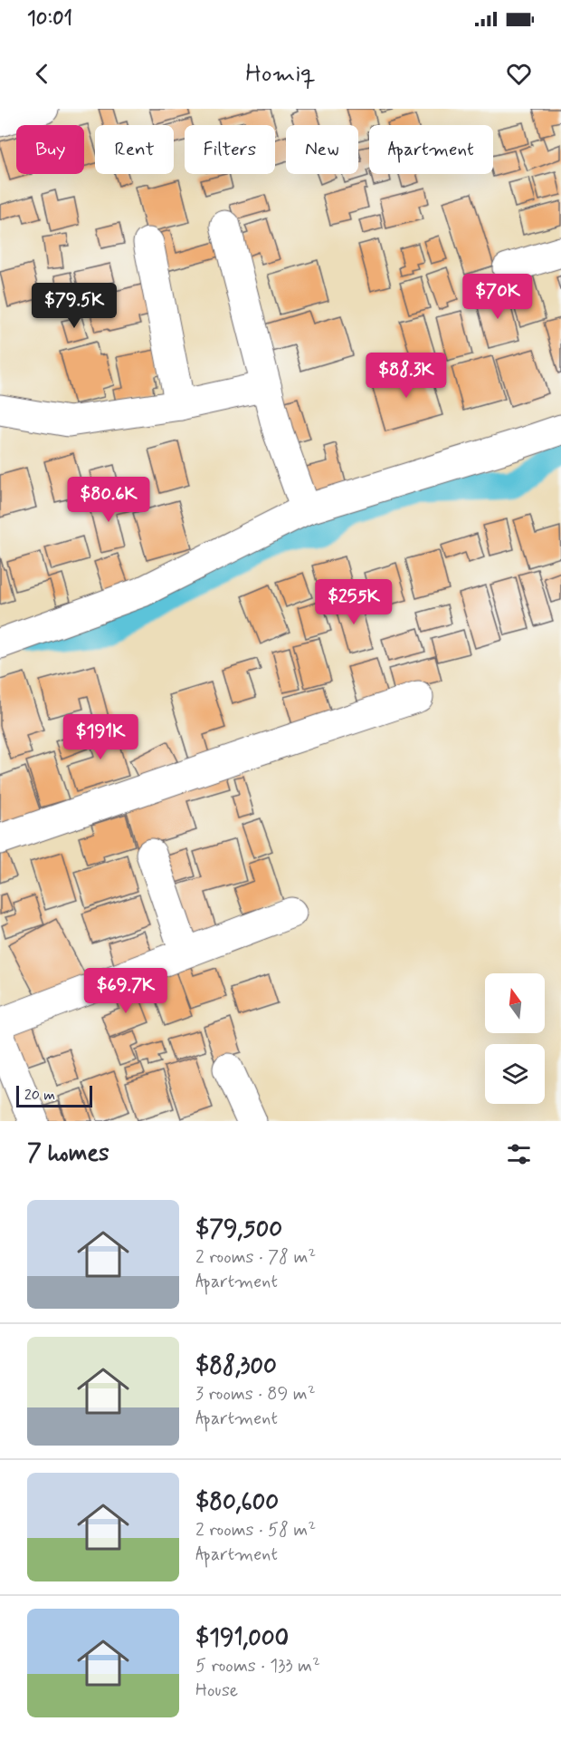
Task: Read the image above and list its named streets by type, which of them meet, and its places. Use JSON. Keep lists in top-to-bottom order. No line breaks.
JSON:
{"scale_bar":"20 m","north":"top","page":{"status":"10:01","header":"Homiq","chip":["Buy","Rent","Filters","New","Apartment"],"price":["$70K","$79.5K","$88.3K","$80.6K","$255K","$191K","$69.7K"],"scale":"20 m","heading":"7 homes","list":[{"name":"$79,500","note":"2 rooms · 78 m² · Apartment"},{"name":"$88,300","note":"3 rooms · 89 m² · Apartment"},{"name":"$80,600","note":"2 rooms · 58 m² · Apartment"},{"name":"$191,000","note":"5 rooms · 133 m² · House"}]}}
